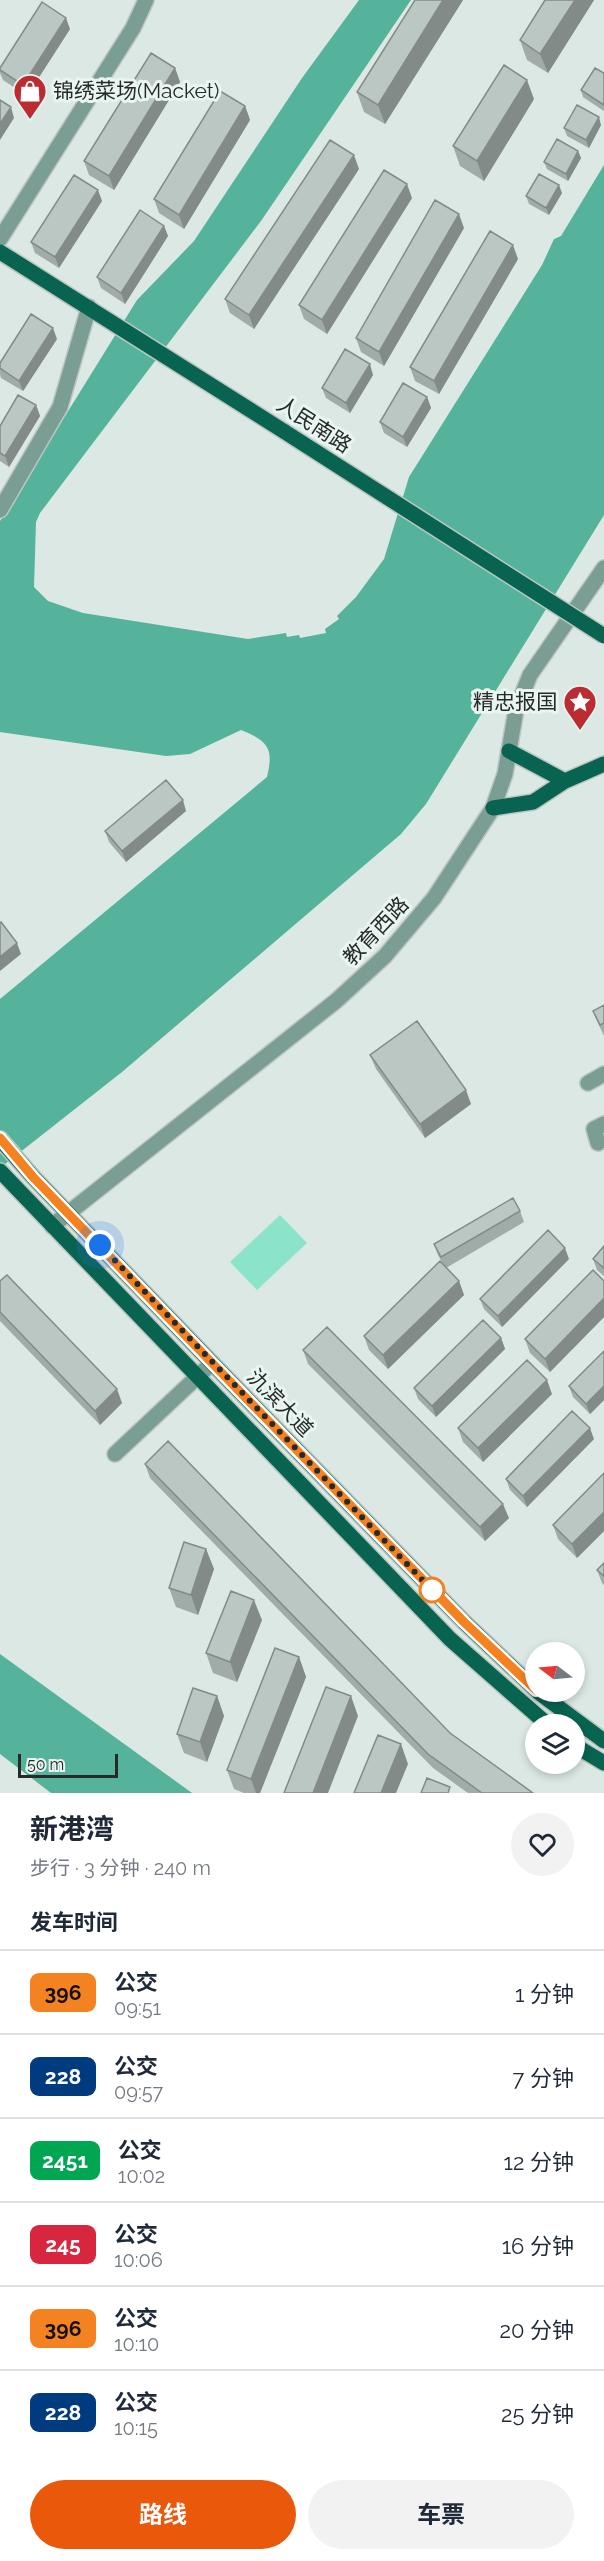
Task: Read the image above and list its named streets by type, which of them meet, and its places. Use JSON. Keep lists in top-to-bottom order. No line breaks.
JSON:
{"streets":{"main road":["人民南路","氿滨大道"],"street":["教育西路"]},"crossings":[["教育西路","氿滨大道"]],"places":{"shop":["锦绣菜场(Macket)"],"place":["精忠报国"]},"lines":["bus line 396"],"scale_bar":"50 m","north":"left","page":{"scale":"50 m","heading":[["新港湾","步行 · 3 分钟 · 240 m"],"发车时间"],"list":[{"mark":"396","name":"公交","note":"09:51","value":"1 分钟"},{"mark":"228","name":"公交","note":"09:57","value":"7 分钟"},{"mark":"2451","name":"公交","note":"10:02","value":"12 分钟"},{"mark":"245","name":"公交","note":"10:06","value":"16 分钟"},{"mark":"396","name":"公交","note":"10:10","value":"20 分钟"},{"mark":"228","name":"公交","note":"10:15","value":"25 分钟"}],"buttons":["路线","车票"]}}
